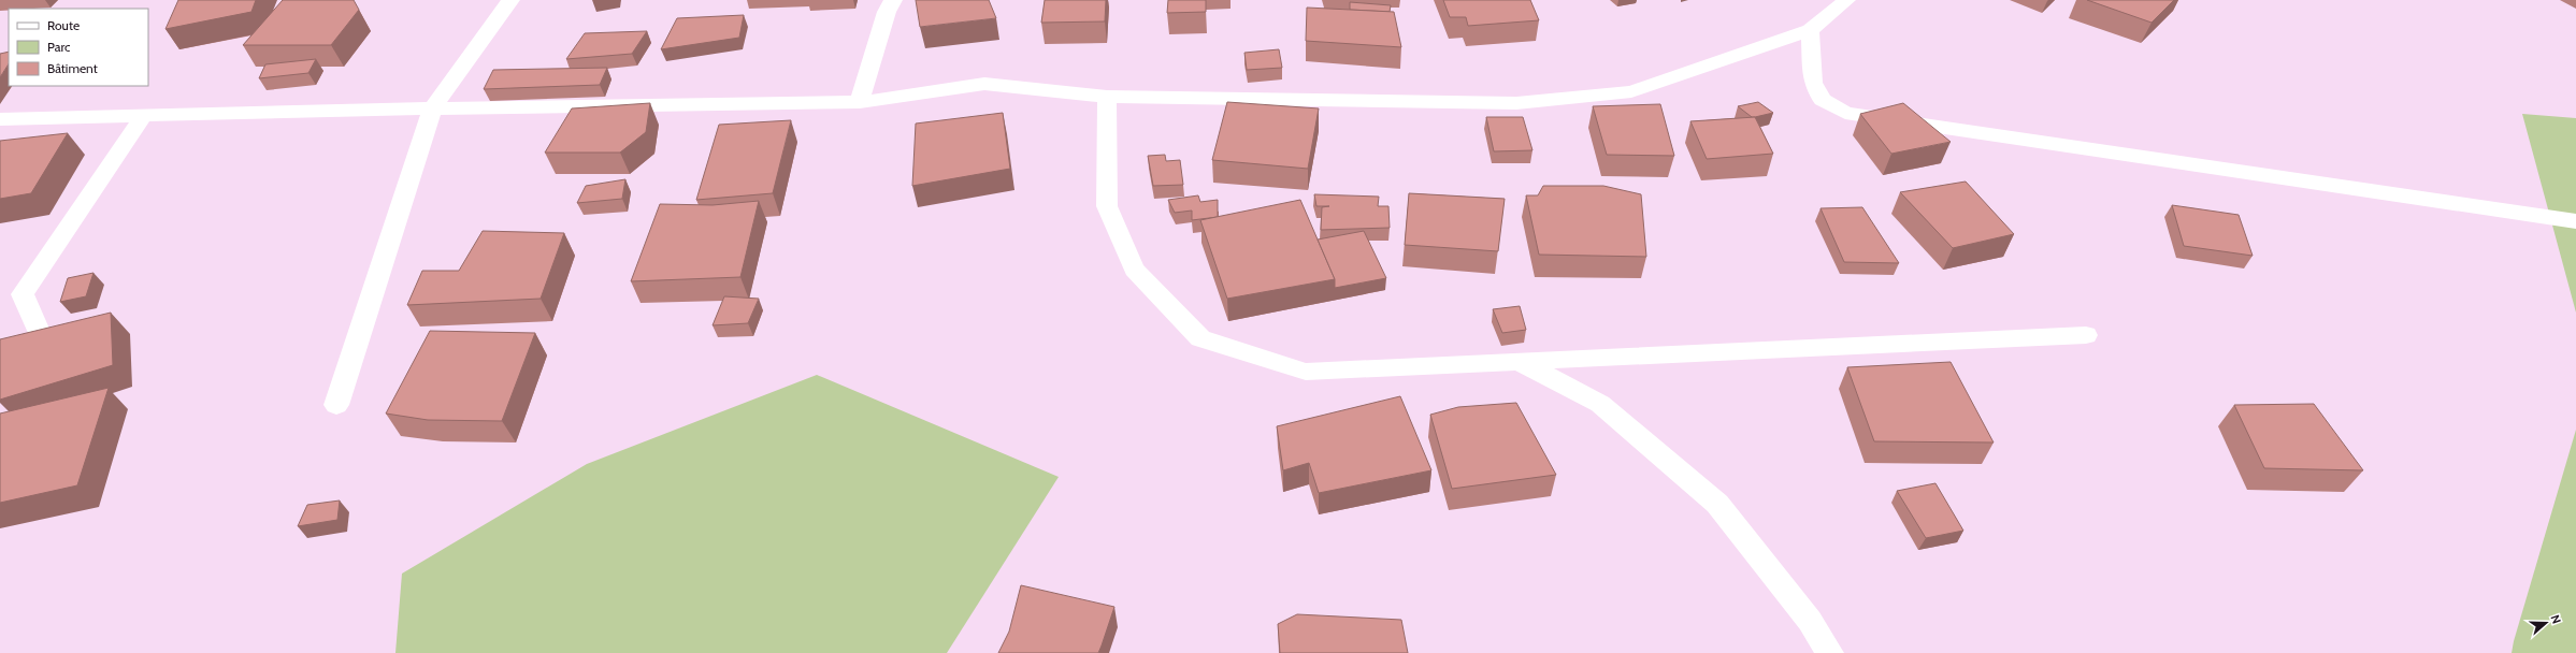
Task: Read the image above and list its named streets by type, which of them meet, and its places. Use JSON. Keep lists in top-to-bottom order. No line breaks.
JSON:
{"legend":["Route","Parc","Bâtiment"],"north":"right"}
